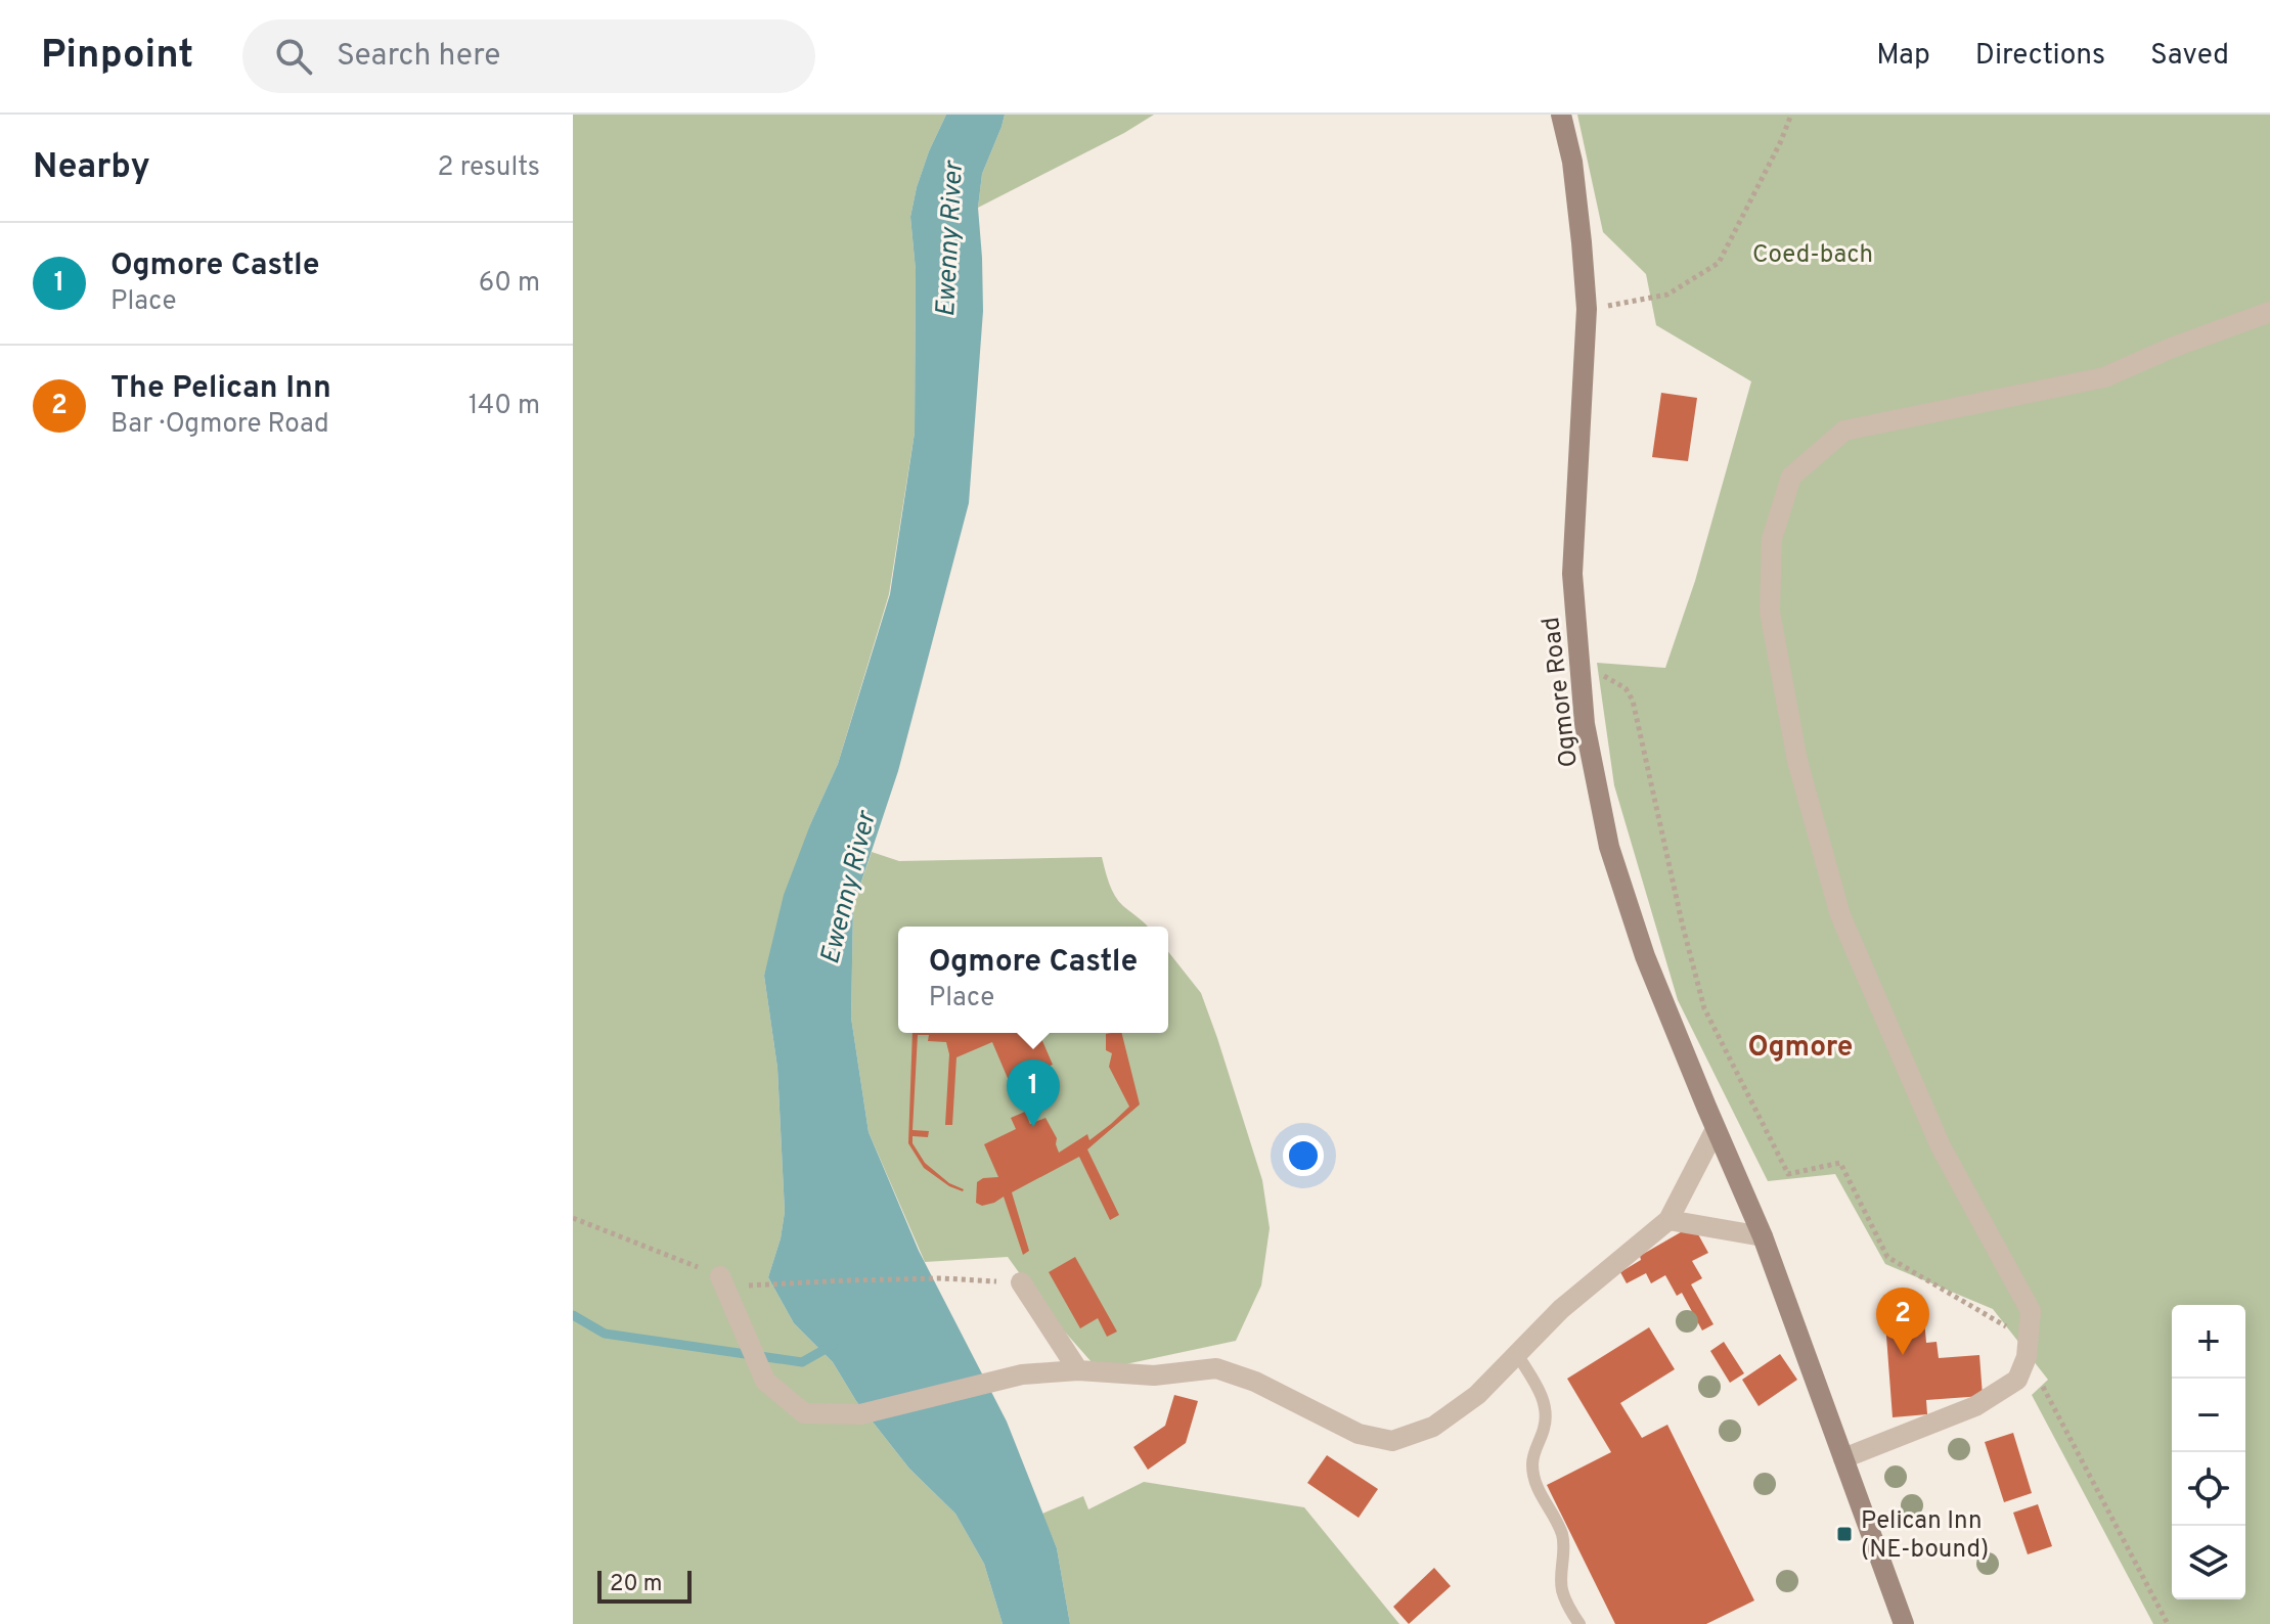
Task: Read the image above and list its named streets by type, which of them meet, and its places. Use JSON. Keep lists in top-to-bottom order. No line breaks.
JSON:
{"streets":{"main road":["Ogmore Road"]},"districts":["Ogmore"],"water":["Ewenny River"],"parks":["Coed-bach"],"places":{"transit":["Pelican Inn (NE-bound)"]},"scale_bar":"20 m","page":{"header":"Pinpoint","search":"Search here","nav":["Map","Directions","Saved"],"heading":["Nearby","2 results"],"list":[{"mark":"1","name":"Ogmore Castle","note":"Place","value":"60 m"},{"mark":"2","name":"The Pelican Inn","note":"Bar · Ogmore Road","value":"140 m"}],"popup":["Ogmore Castle","Place"],"pins":["1","2"],"map_buttons":["+","−"],"scale":"20 m"}}
